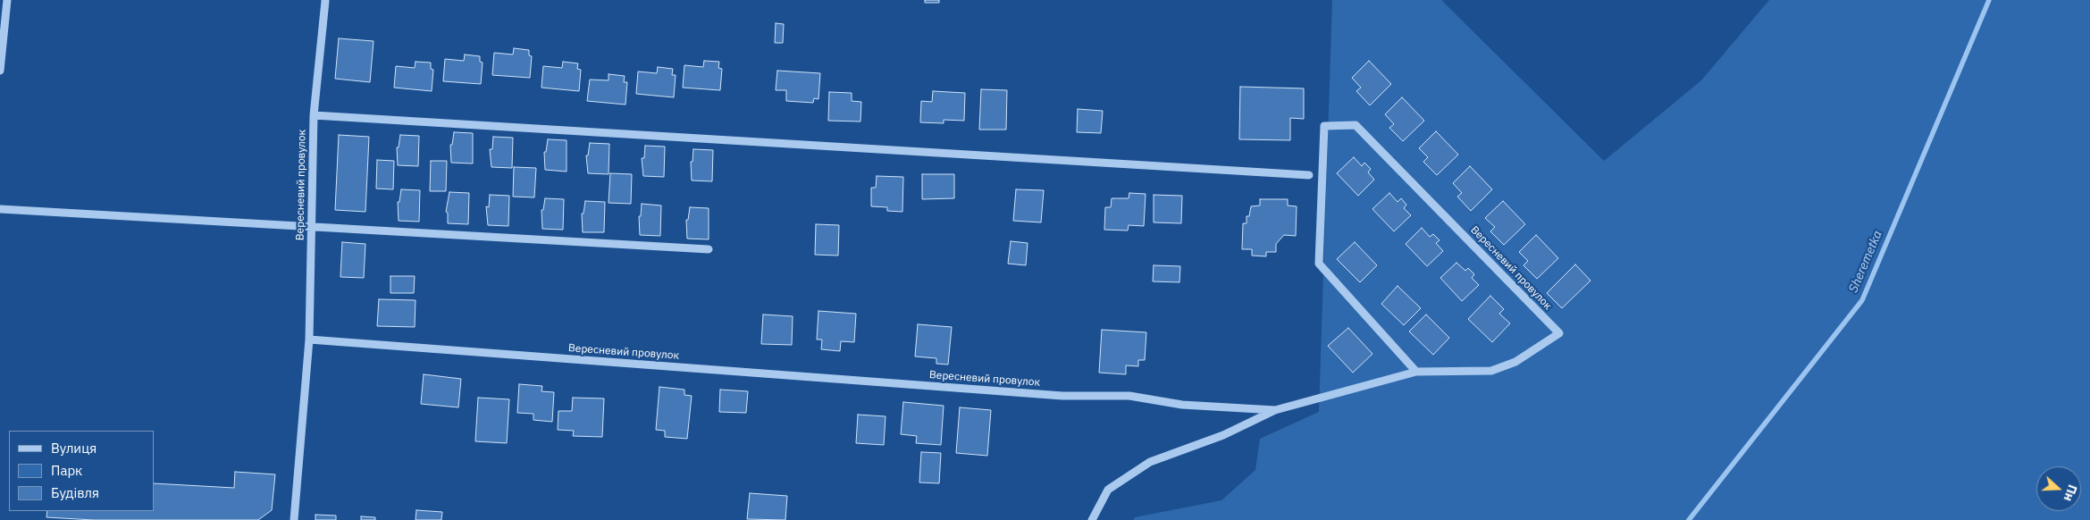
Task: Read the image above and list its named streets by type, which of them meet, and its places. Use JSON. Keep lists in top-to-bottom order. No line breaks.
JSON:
{"streets":{"street":["Вересневий провулок"]},"water":["Sheremetka"],"legend":["Вулиця","Парк","Будівля"],"north":"right"}
